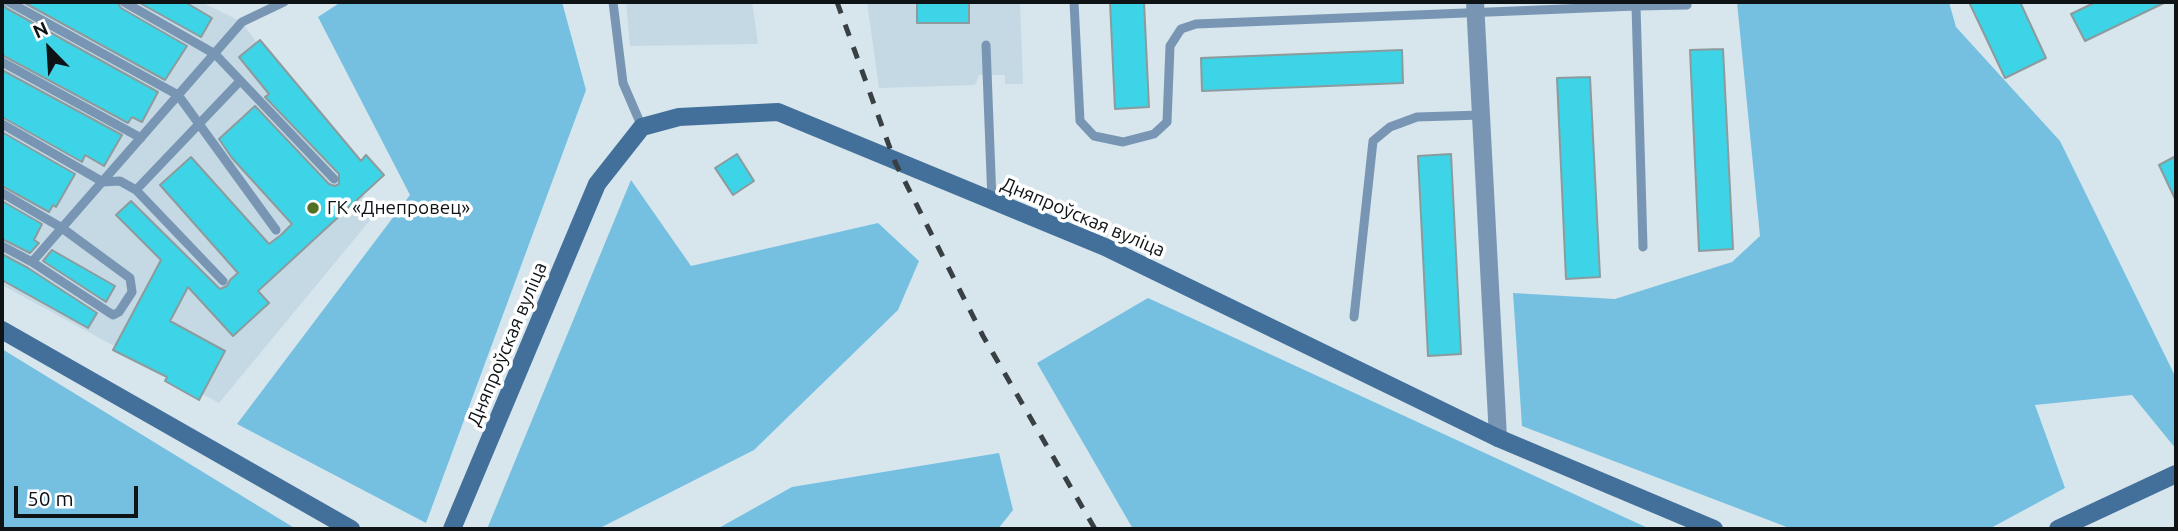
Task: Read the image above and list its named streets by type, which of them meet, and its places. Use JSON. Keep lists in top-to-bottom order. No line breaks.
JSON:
{"streets":{"street":["Дняпроўская вуліца"]},"places":["ГК «Днепровец»"],"scale_bar":"50 m","north":"top left"}
